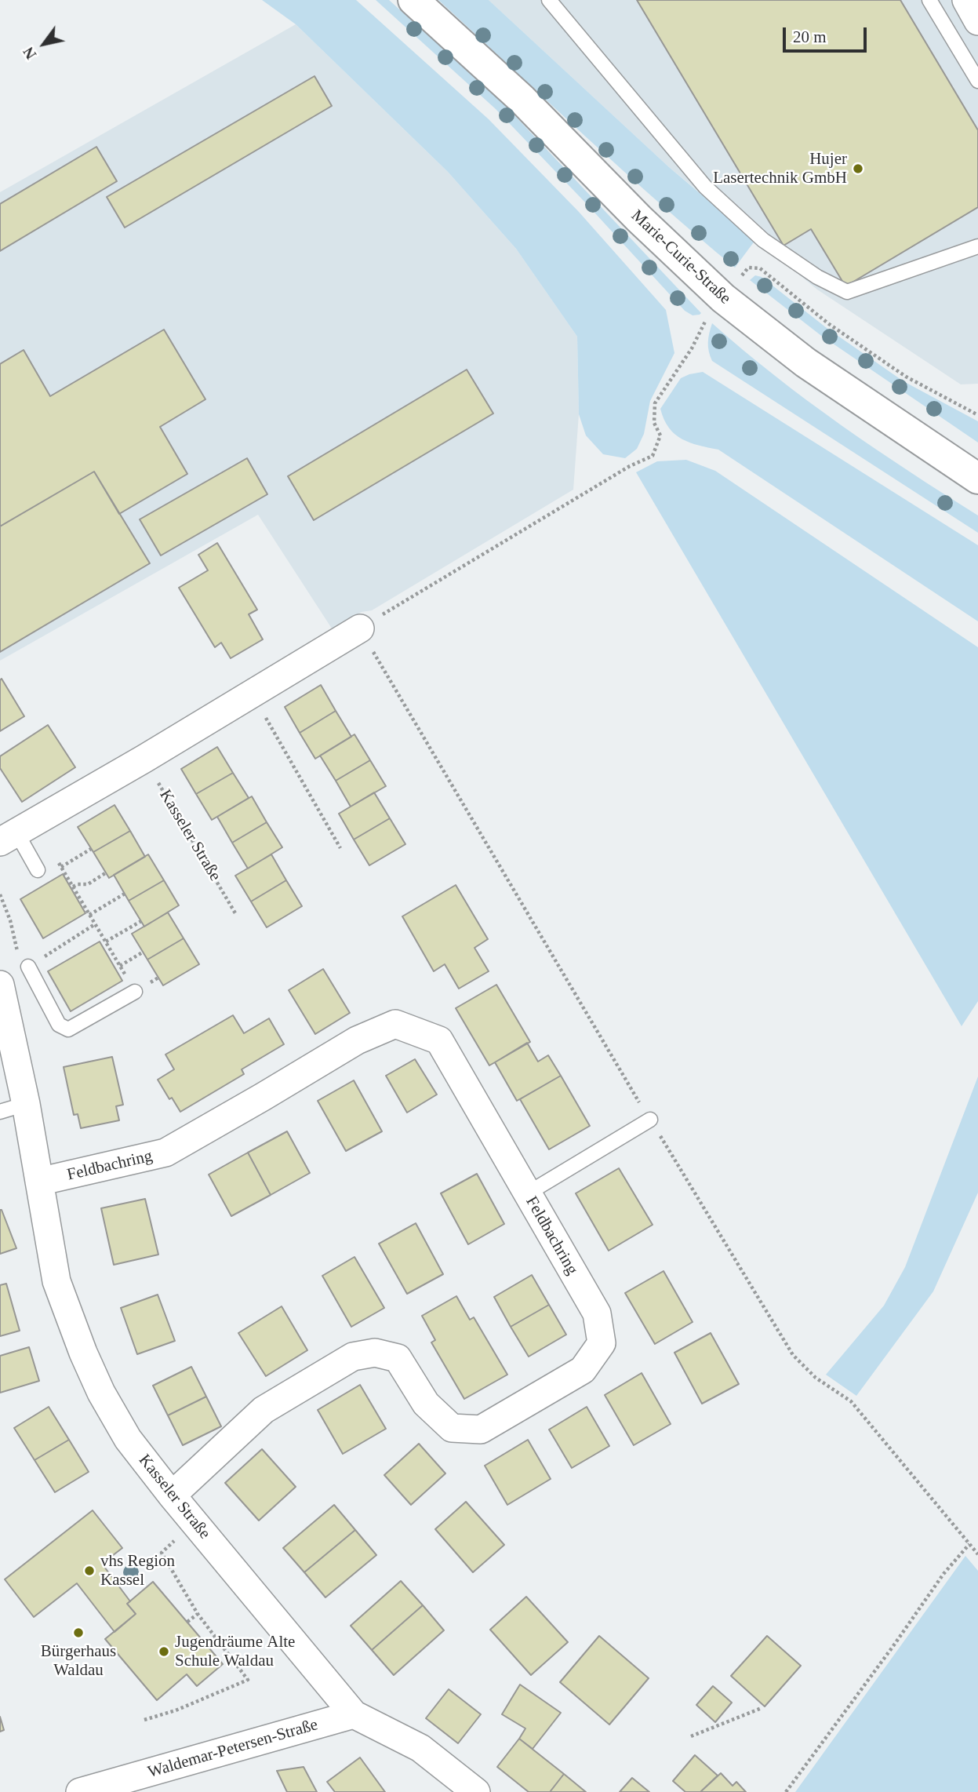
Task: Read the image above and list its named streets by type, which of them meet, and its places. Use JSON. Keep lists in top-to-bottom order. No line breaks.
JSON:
{"streets":{"street":["Marie-Curie-Straße","Kasseler Straße","Feldbachring","Waldemar-Petersen-Straße"]},"crossings":[["Kasseler Straße","Feldbachring"],["Kasseler Straße","Waldemar-Petersen-Straße"]],"places":["Hujer Lasertechnik GmbH","vhs Region Kassel","Bürgerhaus Waldau","Jugendräume Alte Schule Waldau"],"scale_bar":"20 m","north":"bottom left"}
